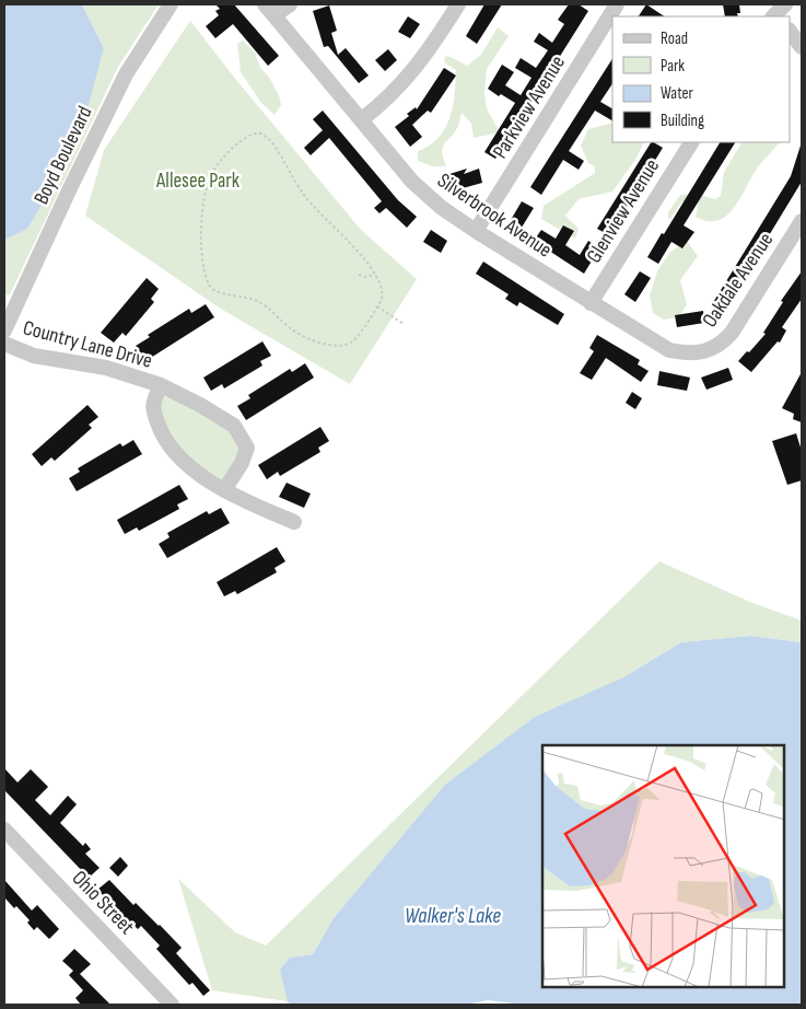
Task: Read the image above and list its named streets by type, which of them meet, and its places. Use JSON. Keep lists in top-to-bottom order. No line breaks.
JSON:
{"streets":{"street":["Parkview Avenue","Boyd Boulevard","Glenview Avenue","Silverbrook Avenue","Oakdale Avenue","Country Lane Drive","Ohio Street"]},"crossings":[["Parkview Avenue","Silverbrook Avenue"],["Glenview Avenue","Silverbrook Avenue"],["Silverbrook Avenue","Oakdale Avenue"]],"water":["Walker's Lake"],"parks":["Allesee Park"],"legend":["Road","Park","Water","Building"]}
